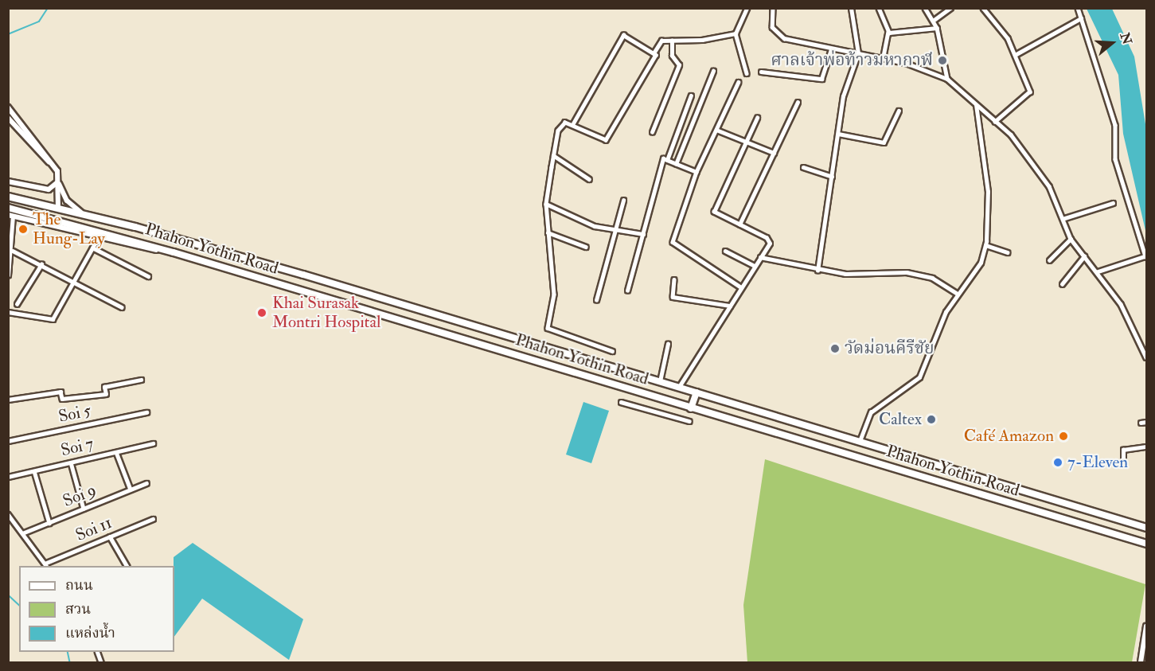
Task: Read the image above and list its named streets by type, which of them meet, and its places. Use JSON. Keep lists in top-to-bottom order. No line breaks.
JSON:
{"streets":{"highway":["Phahon Yothin Road"],"street":["Soi 5","Soi 7","Soi 9","Soi 11"]},"places":["ศาลเจ้าพ่อท้าวมหากาฬ","The Hung-Lay","Khai Surasak Montri Hospital","วัดม่อนคีรีชัย","Caltex","Café Amazon","7-Eleven"],"legend":["ถนน","สวน","แหล่งน้ำ"],"north":"right"}
